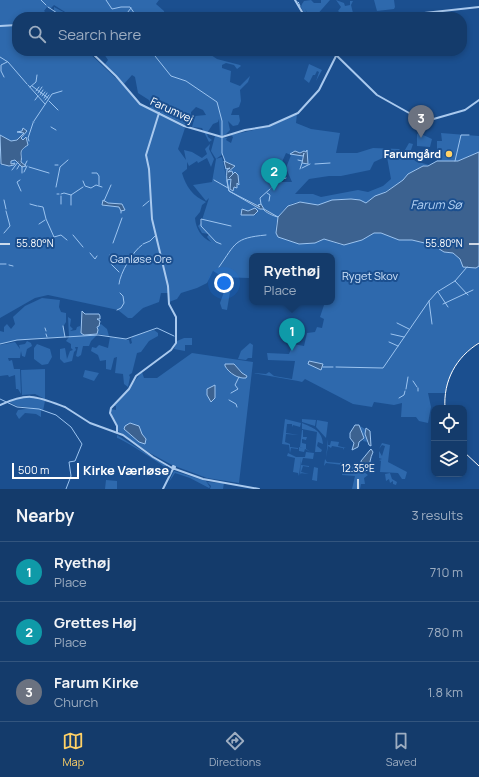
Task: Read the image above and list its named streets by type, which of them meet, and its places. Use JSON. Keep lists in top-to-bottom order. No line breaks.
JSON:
{"streets":{"street":["Farumvej"]},"districts":["Kirke Værløse"],"water":["Farum Sø"],"parks":["Ganløse Ore","Ryget Skov"],"places":["Farumgård"],"scale_bar":"500 m","page":{"search":"Search here","pins":["3","2","1"],"popup":["Ryethøj","Place"],"scale":"500 m","heading":["Nearby","3 results"],"list":[{"mark":"1","name":"Ryethøj","note":"Place","value":"710 m"},{"mark":"2","name":"Grettes Høj","note":"Place","value":"780 m"},{"mark":"3","name":"Farum Kirke","note":"Church","value":"1.8 km"}],"nav":["Map","Directions","Saved"]},"coordinates":["55.80°N","12.35°E"]}
